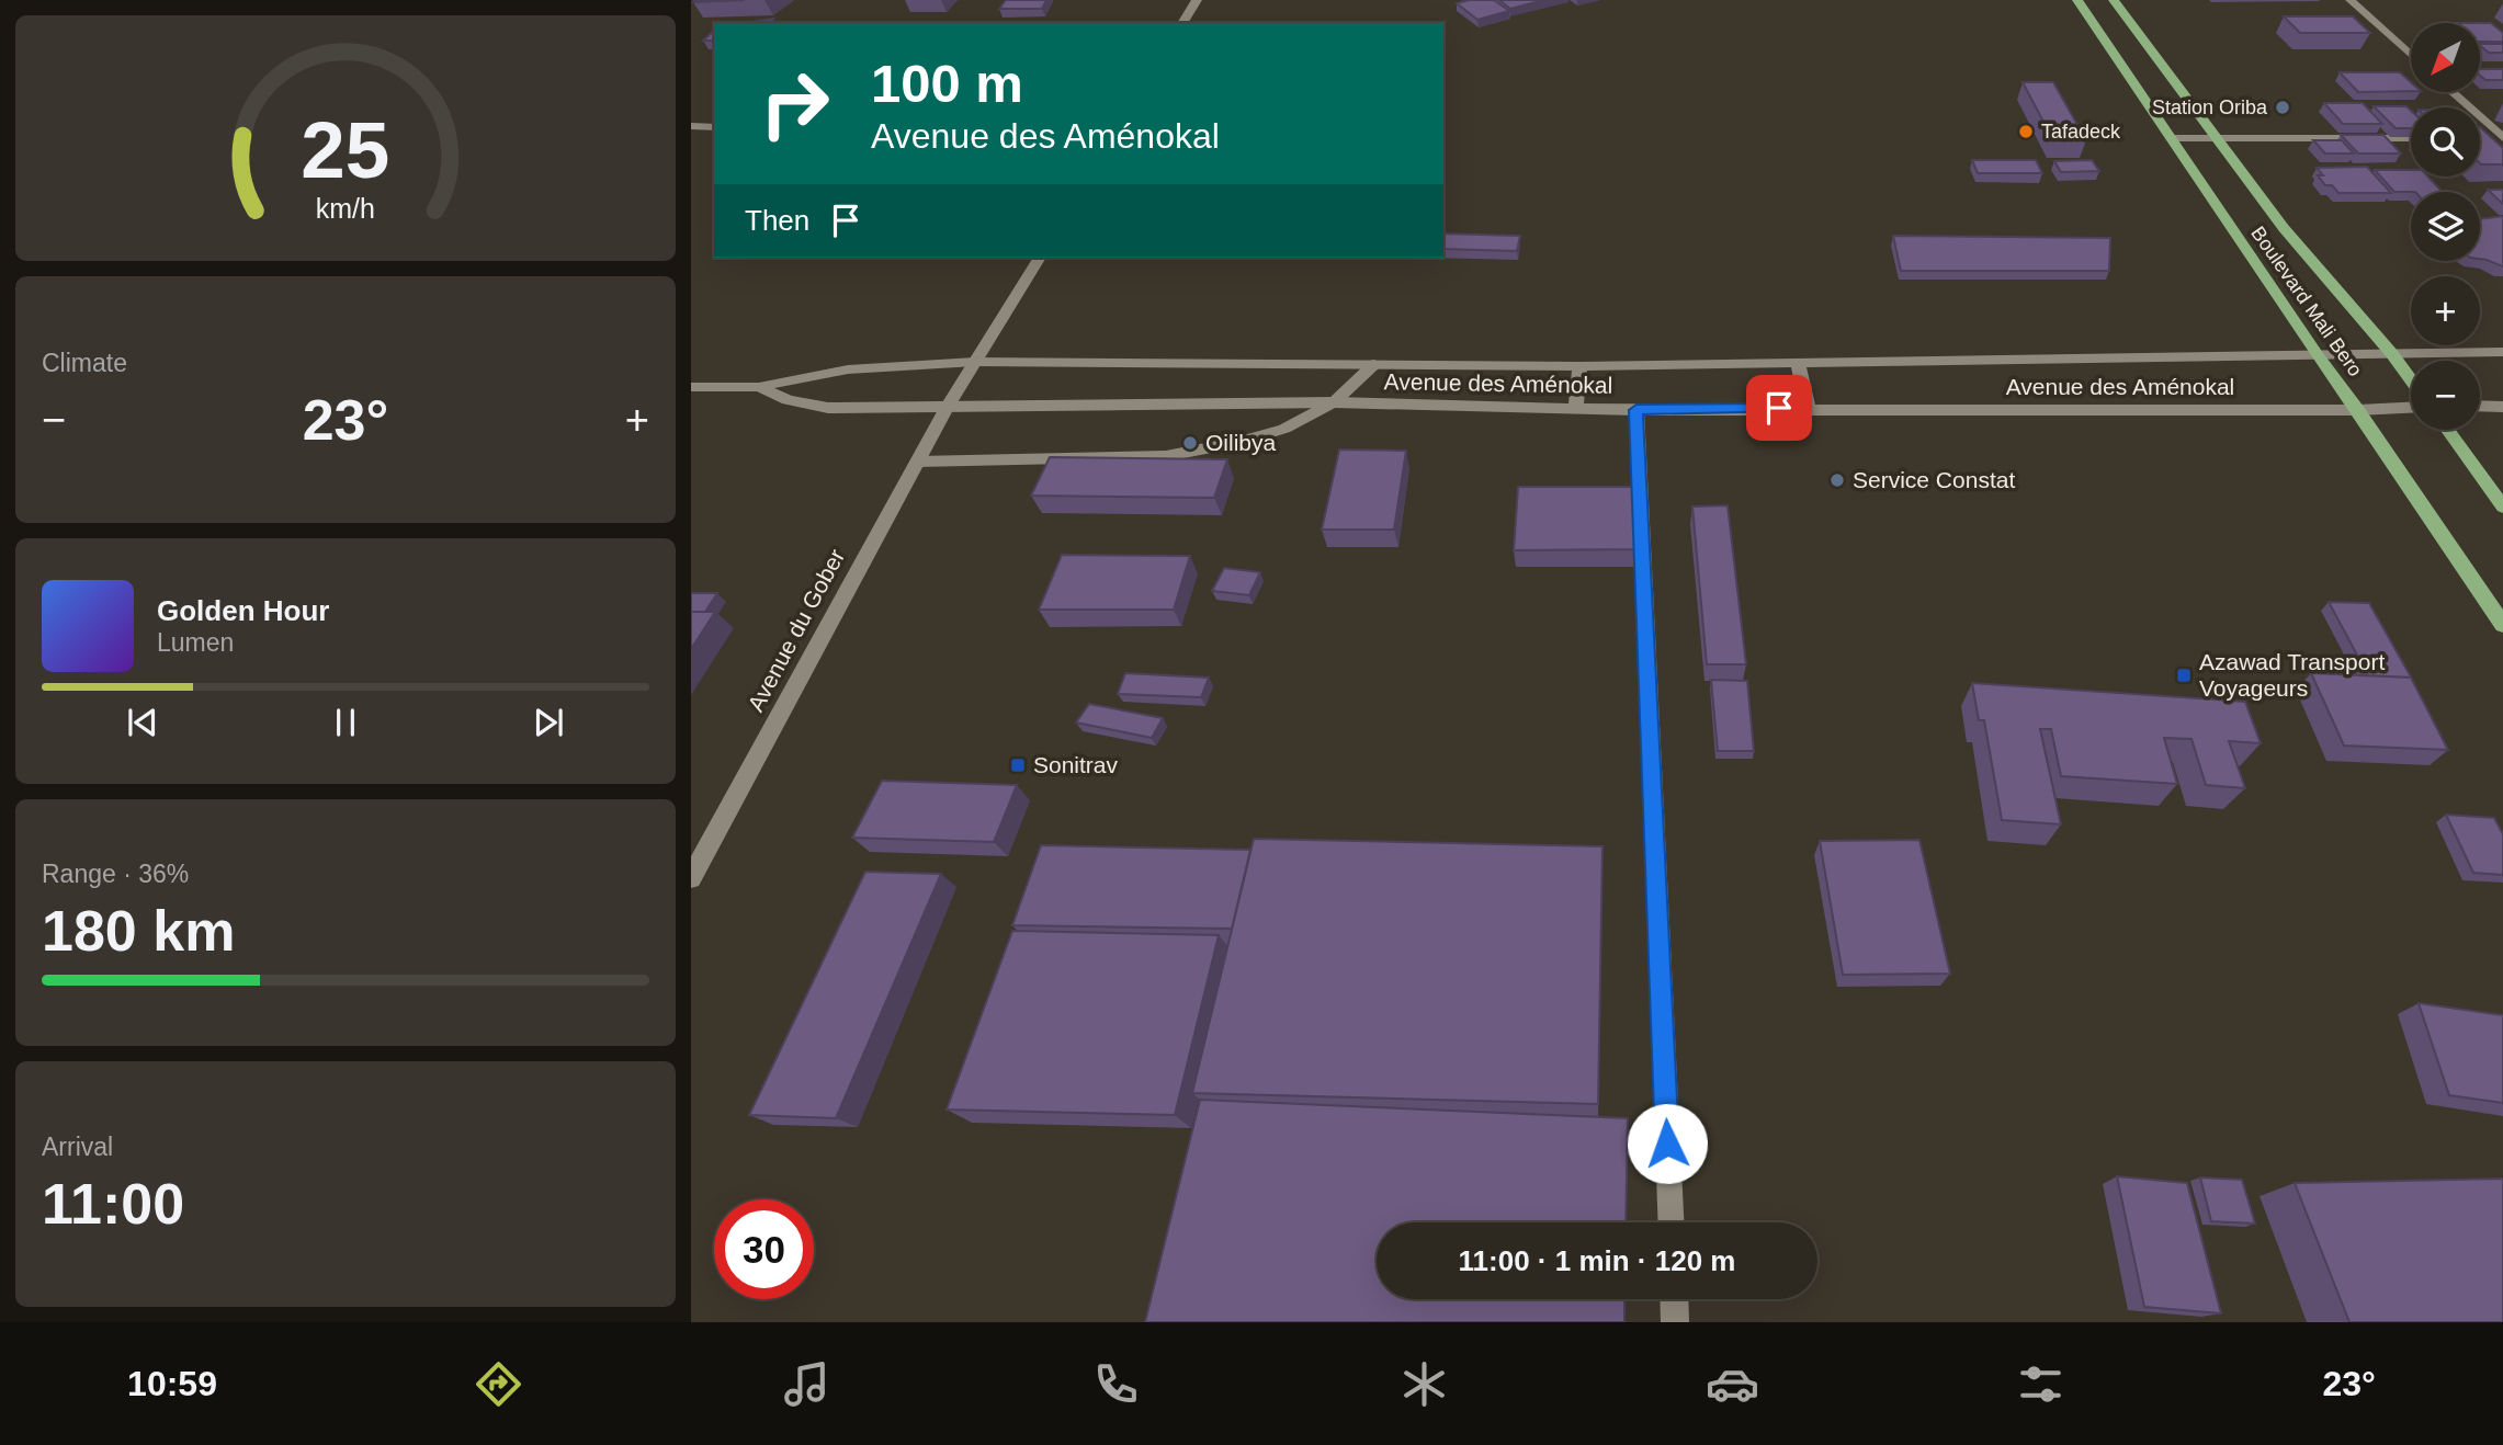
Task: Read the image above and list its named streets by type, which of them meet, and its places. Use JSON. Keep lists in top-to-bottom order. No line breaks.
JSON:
{"streets":{"main road":["Boulevard Mali Bero","Avenue des Aménokal","Avenue du Gober"]},"crossings":[["Boulevard Mali Bero","Avenue des Aménokal"],["Avenue des Aménokal","Avenue du Gober"]],"places":{"other":["Station Oriba","Tafadeck","Oilibya","Service Constat"],"transit":["Azawad Transport Voyageurs","Sonitrav"]},"north":"bottom left","page":{"map_buttons":["+","−"],"turn":["100 m","Avenue des Aménokal"],"then":"Then","tile":["Climate",["Range · 36%","180 km"],["Arrival","11:00"]],"heat":["−","23°","+"],"song":["Golden Hour","Lumen"],"limit":"30","trip":"11:00 · 1 min · 120 m","tabs":["10:59","23°"],"gauge":["25","km/h"]}}
